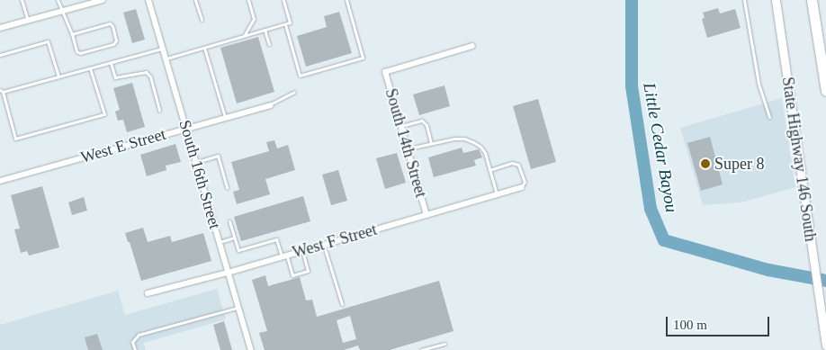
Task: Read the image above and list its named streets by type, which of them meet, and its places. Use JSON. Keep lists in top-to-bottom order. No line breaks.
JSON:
{"streets":{"main road":["State Highway 146 South"],"street":["South 14th Street","West E Street","South 16th Street","West F Street"]},"crossings":[["South 14th Street","West F Street"],["West E Street","South 16th Street"],["South 16th Street","West F Street"]],"water":["Little Cedar Bayou"],"places":["Super 8"],"scale_bar":"100 m"}
